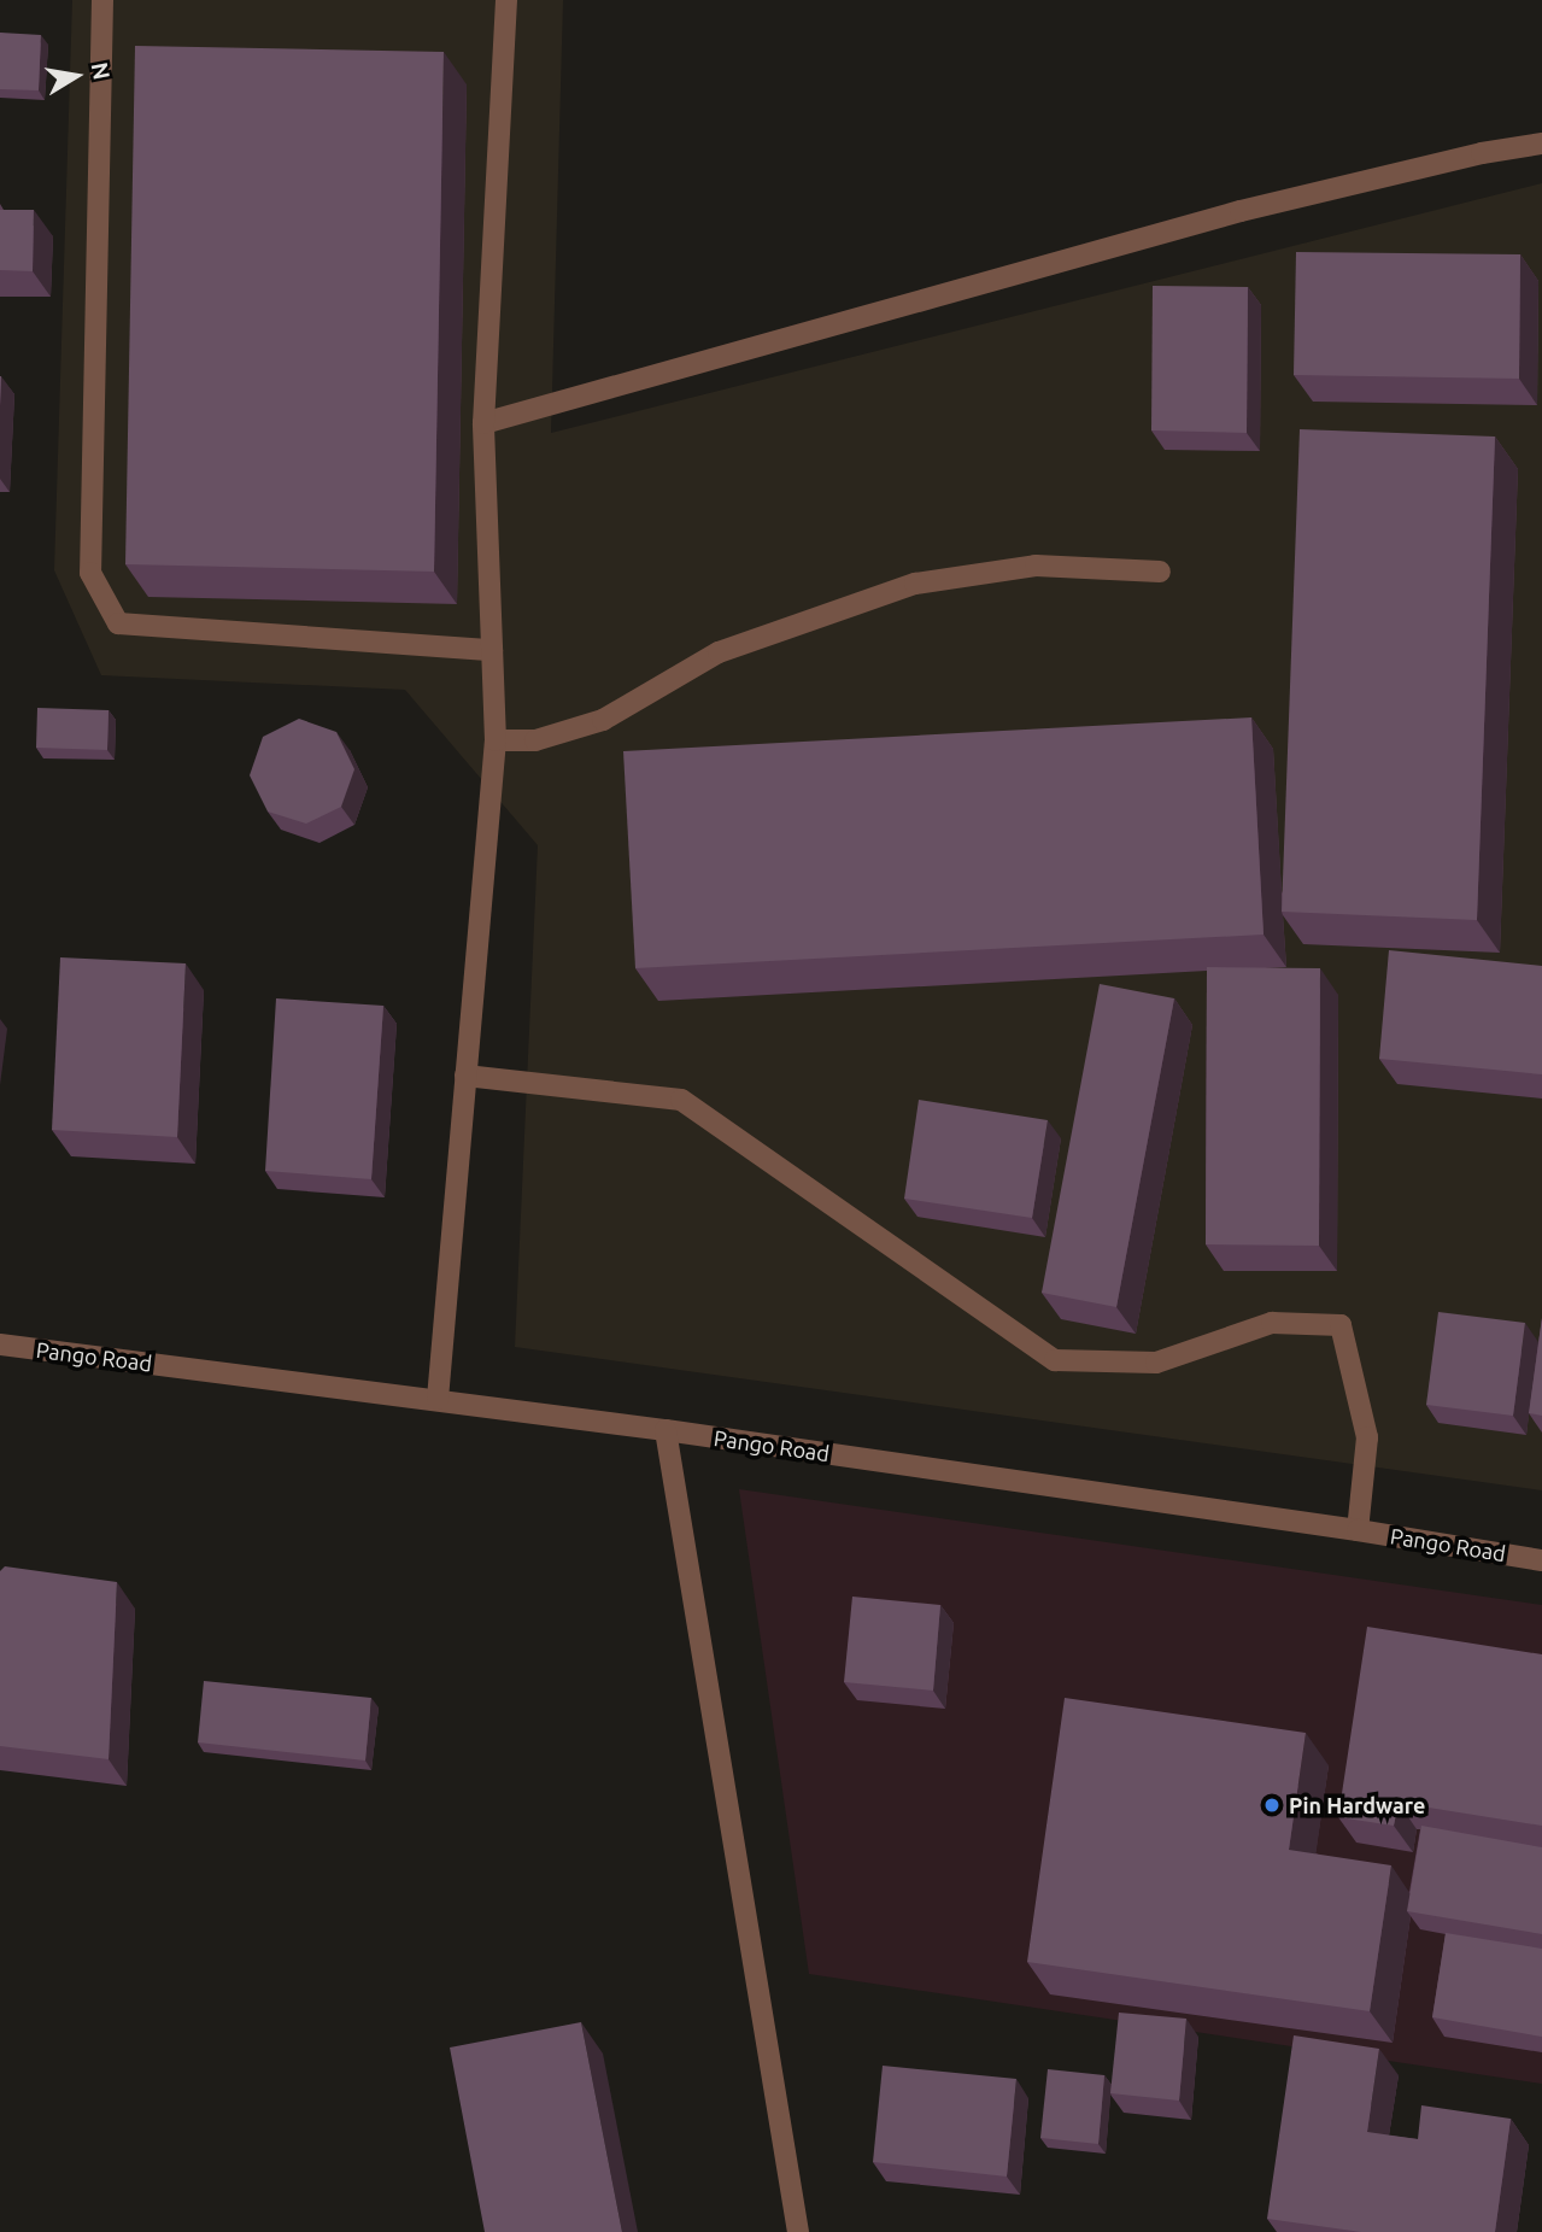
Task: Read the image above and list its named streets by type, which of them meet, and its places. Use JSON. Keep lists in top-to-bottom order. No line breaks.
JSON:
{"streets":{"street":["Pango Road"]},"places":["Pin Hardware"],"north":"right"}
